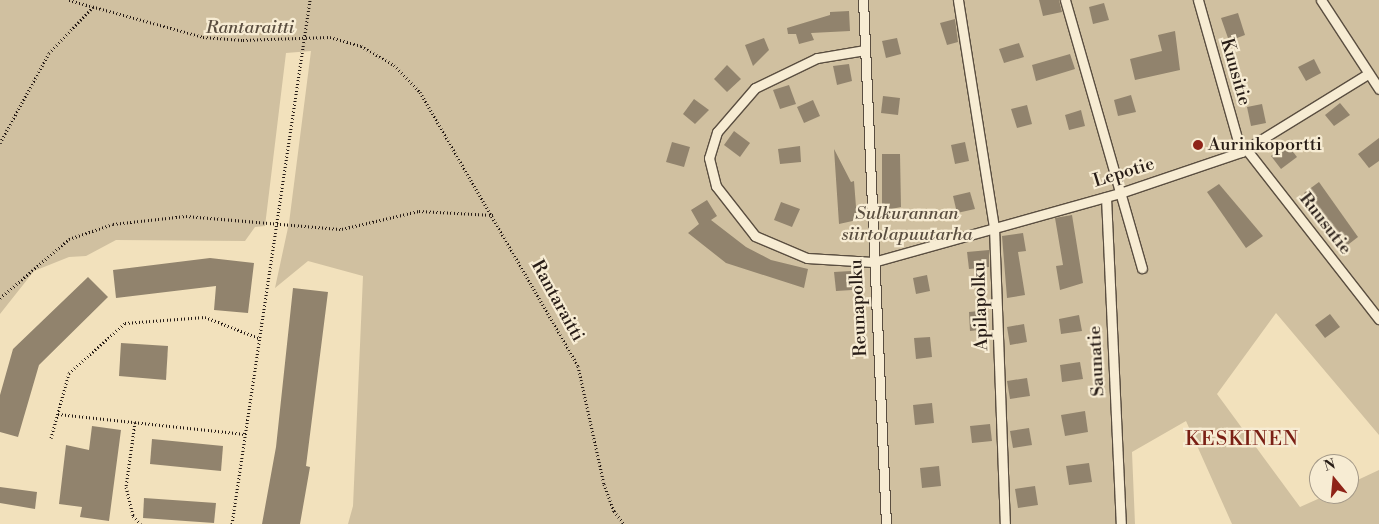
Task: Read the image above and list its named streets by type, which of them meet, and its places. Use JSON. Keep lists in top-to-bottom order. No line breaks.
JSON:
{"streets":{"lane":["Kuusitie","Lepotie","Ruusutie","Apilapolku","Reunapolku","Saunatie"],"path":["Rantaraitti"]},"crossings":[["Kuusitie","Lepotie"],["Kuusitie","Ruusutie"],["Lepotie","Ruusutie"],["Lepotie","Apilapolku"],["Lepotie","Reunapolku"],["Lepotie","Saunatie"]],"districts":["KESKINEN"],"parks":["Rantaraitti","Sulkurannan siirtolapuutarha"],"places":["Aurinkoportti"],"north":"top"}
